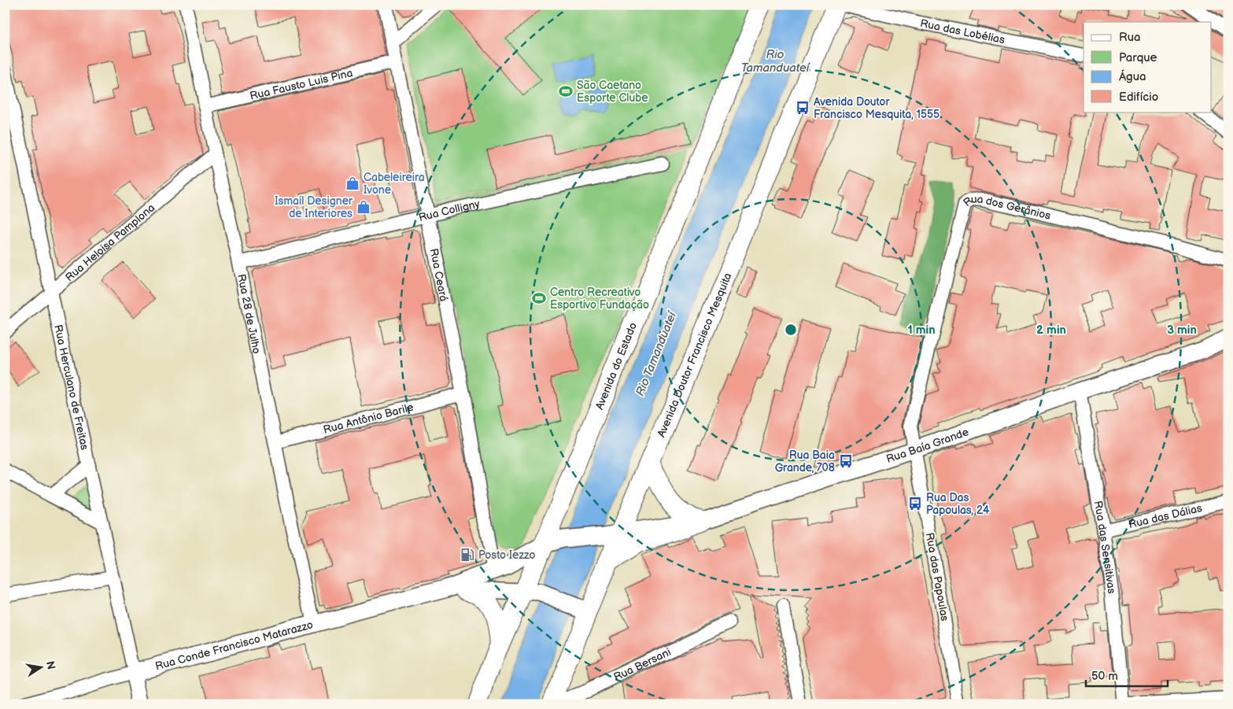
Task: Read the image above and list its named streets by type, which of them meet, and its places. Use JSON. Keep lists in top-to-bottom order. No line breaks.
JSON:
{"streets":{"highway":["Avenida Doutor Francisco Mesquita","Avenida do Estado"],"main road":["Rua Herculano de Freitas","Rua Baía Grande","Rua Conde Francisco Matarazzo"],"street":["Rua das Lobélias","Rua Fausto Luis Pina","Rua Colligny","Rua dos Gerânios","Rua Heloisa Pamplona","Rua Ceará","Rua 28 de Julho","Rua Antônio Barile","Rua das Dálias","Rua das Sensitivas","Rua das Papoulas","Rua Bersani"]},"crossings":[["Rua Fausto Luis Pina","Rua Ceará"],["Rua Fausto Luis Pina","Rua 28 de Julho"],["Rua Colligny","Rua Ceará"],["Rua Colligny","Rua 28 de Julho"],["Rua dos Gerânios","Rua Baía Grande"],["Rua dos Gerânios","Rua das Papoulas"],["Rua Heloisa Pamplona","Rua 28 de Julho"],["Rua Heloisa Pamplona","Rua Herculano de Freitas"],["Rua Ceará","Rua Antônio Barile"],["Rua Ceará","Rua Conde Francisco Matarazzo"],["Rua 28 de Julho","Rua Antônio Barile"],["Rua 28 de Julho","Rua Conde Francisco Matarazzo"],["Avenida Doutor Francisco Mesquita","Rua Baía Grande"],["Avenida Doutor Francisco Mesquita","Rua Conde Francisco Matarazzo"],["Avenida Doutor Francisco Mesquita","Rua Bersani"],["Avenida do Estado","Rua Conde Francisco Matarazzo"],["Rua Herculano de Freitas","Rua Conde Francisco Matarazzo"],["Rua Baía Grande","Rua das Sensitivas"],["Rua Baía Grande","Rua das Papoulas"],["Rua Baía Grande","Rua Conde Francisco Matarazzo"],["Rua das Dálias","Rua das Sensitivas"]],"water":["Rio Tamanduateí"],"places":{"sports":["São Caetano Esporte Clube","Centro Recreativo Esportivo Fundação"],"bus stop":["Avenida Doutor Francisco Mesquita, 1555","Rua Baia Grande, 708","Rua Das Papoulas, 24"],"shop":["Cabeleireira Ivone","Ismail Designer de Interiores"],"fuel station":["Posto Iezzo"]},"legend":["Rua","Parque","Água","Edifício"],"scale_bar":"50 m","north":"right","rings":["1 min","2 min","3 min"]}
